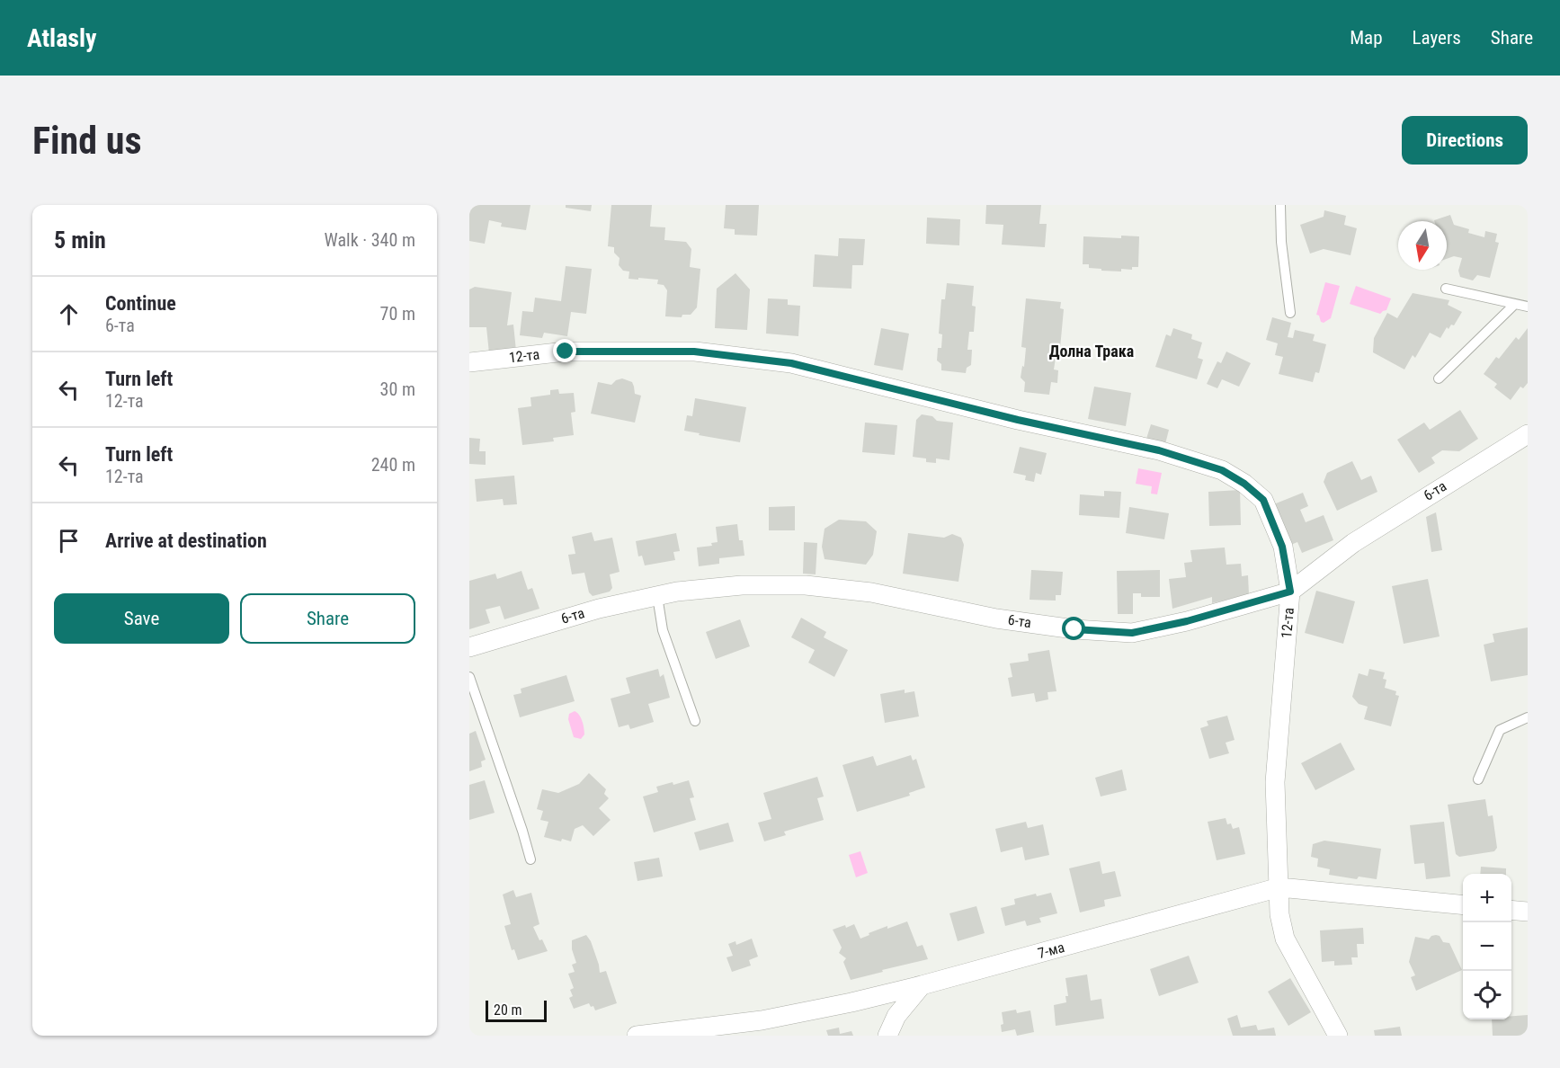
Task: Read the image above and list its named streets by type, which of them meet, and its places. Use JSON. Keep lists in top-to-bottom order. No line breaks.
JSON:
{"streets":{"street":["12-та","6-та","7-ма"]},"crossings":[["12-та","6-та"],["12-та","7-ма"]],"districts":["Долна Трака"],"scale_bar":"20 m","north":"bottom","page":{"header":"Atlasly","nav":["Map","Layers","Share"],"buttons":["Directions",["Save","Share"]],"title":"Find us","heading":["5 min","Walk · 340 m"],"list":[["Continue","6-та","70 m"],["Turn left","12-та","30 m"],["Turn left","12-та","240 m"],"Arrive at destination"],"map_buttons":["+","−"],"scale":"20 m"}}
